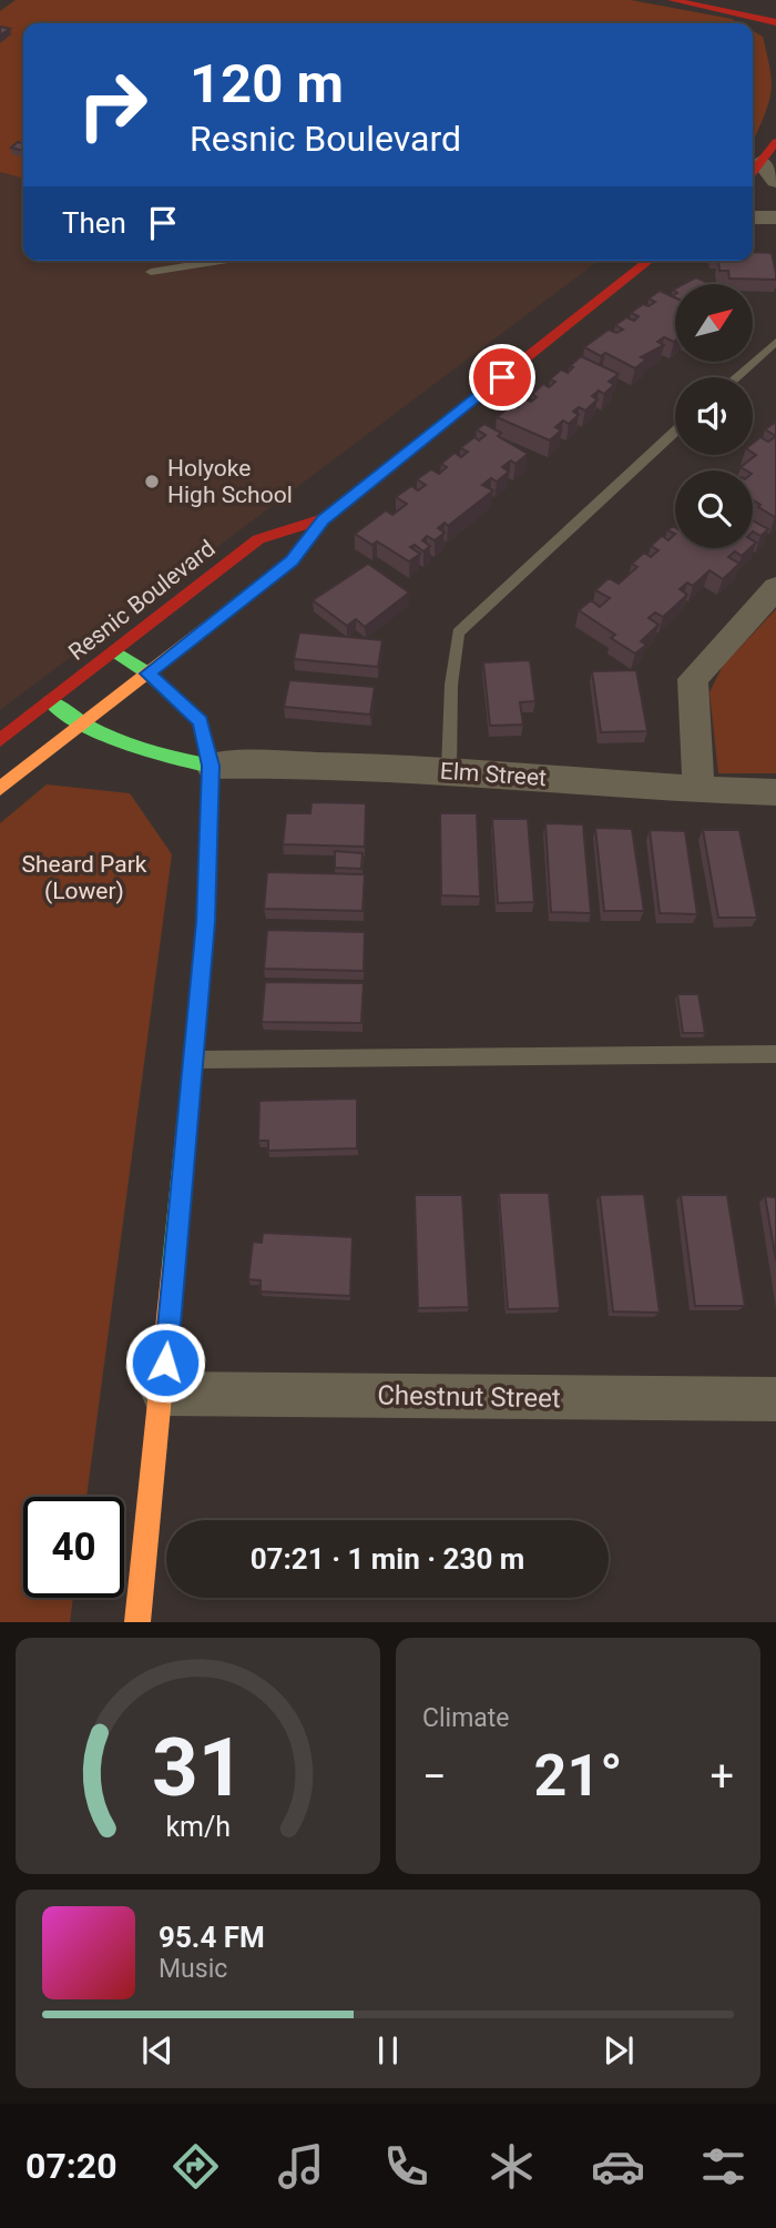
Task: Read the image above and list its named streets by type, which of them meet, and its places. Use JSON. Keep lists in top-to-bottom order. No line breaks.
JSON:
{"streets":{"main road":["Resnic Boulevard"],"street":["Elm Street","Chestnut Street"]},"parks":["Sheard Park (Lower)"],"places":["Holyoke High School"],"north":"top right","page":{"turn":["120 m","Resnic Boulevard"],"then":"Then","limit":"40","trip":"07:21 · 1 min · 230 m","tile":"Climate","heat":["−","21°","+"],"song":["95.4 FM","Music"],"tabs":"07:20","gauge":["31","km/h"]}}
